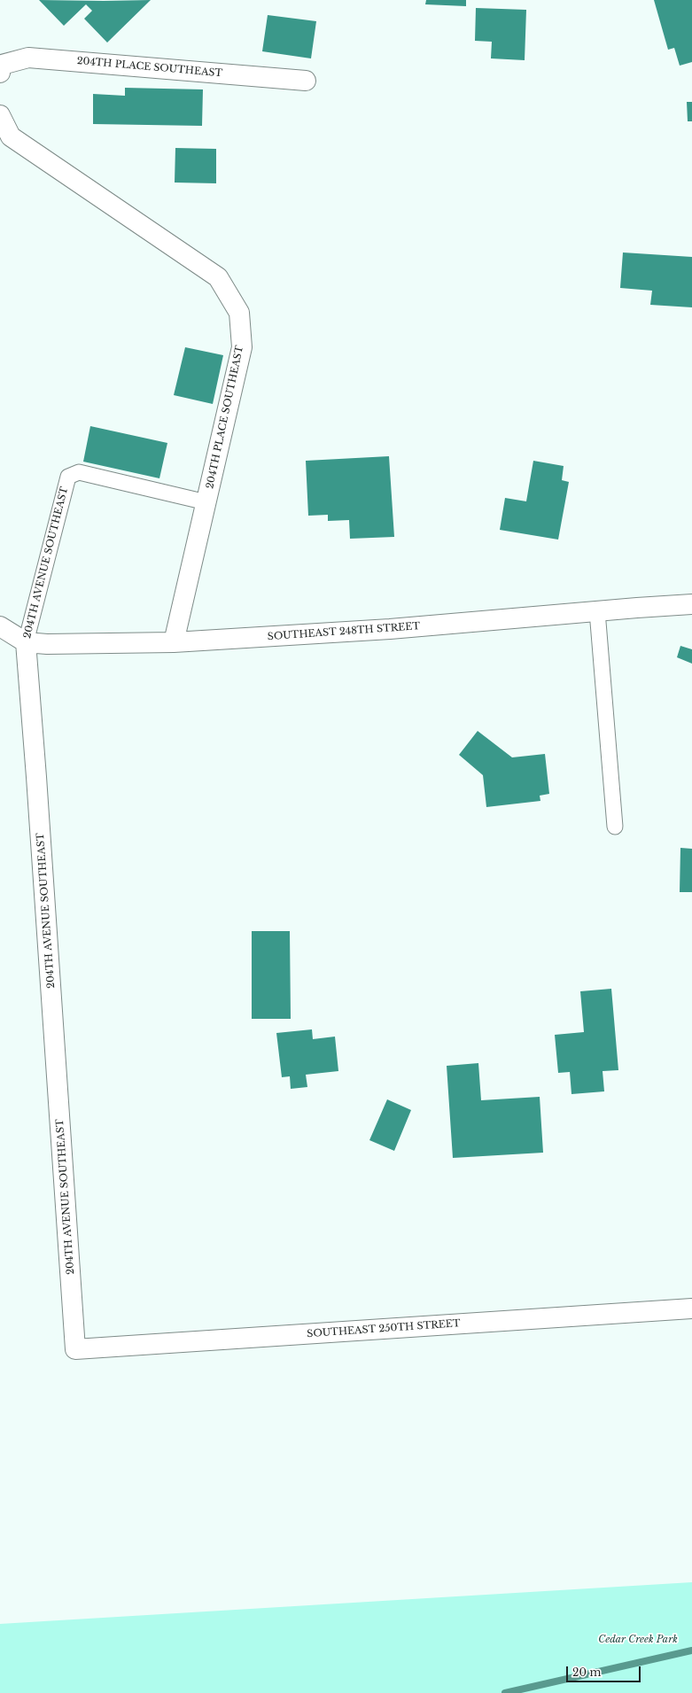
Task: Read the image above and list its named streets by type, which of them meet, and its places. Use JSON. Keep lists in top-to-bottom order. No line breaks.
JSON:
{"streets":{"street":["204TH PLACE SOUTHEAST","204TH AVENUE SOUTHEAST","SOUTHEAST 248TH STREET","SOUTHEAST 250TH STREET"]},"crossings":[["204TH PLACE SOUTHEAST","204TH AVENUE SOUTHEAST"],["204TH PLACE SOUTHEAST","SOUTHEAST 248TH STREET"],["204TH AVENUE SOUTHEAST","SOUTHEAST 248TH STREET"],["204TH AVENUE SOUTHEAST","SOUTHEAST 250TH STREET"]],"parks":["Cedar Creek Park"],"scale_bar":"20 m"}
